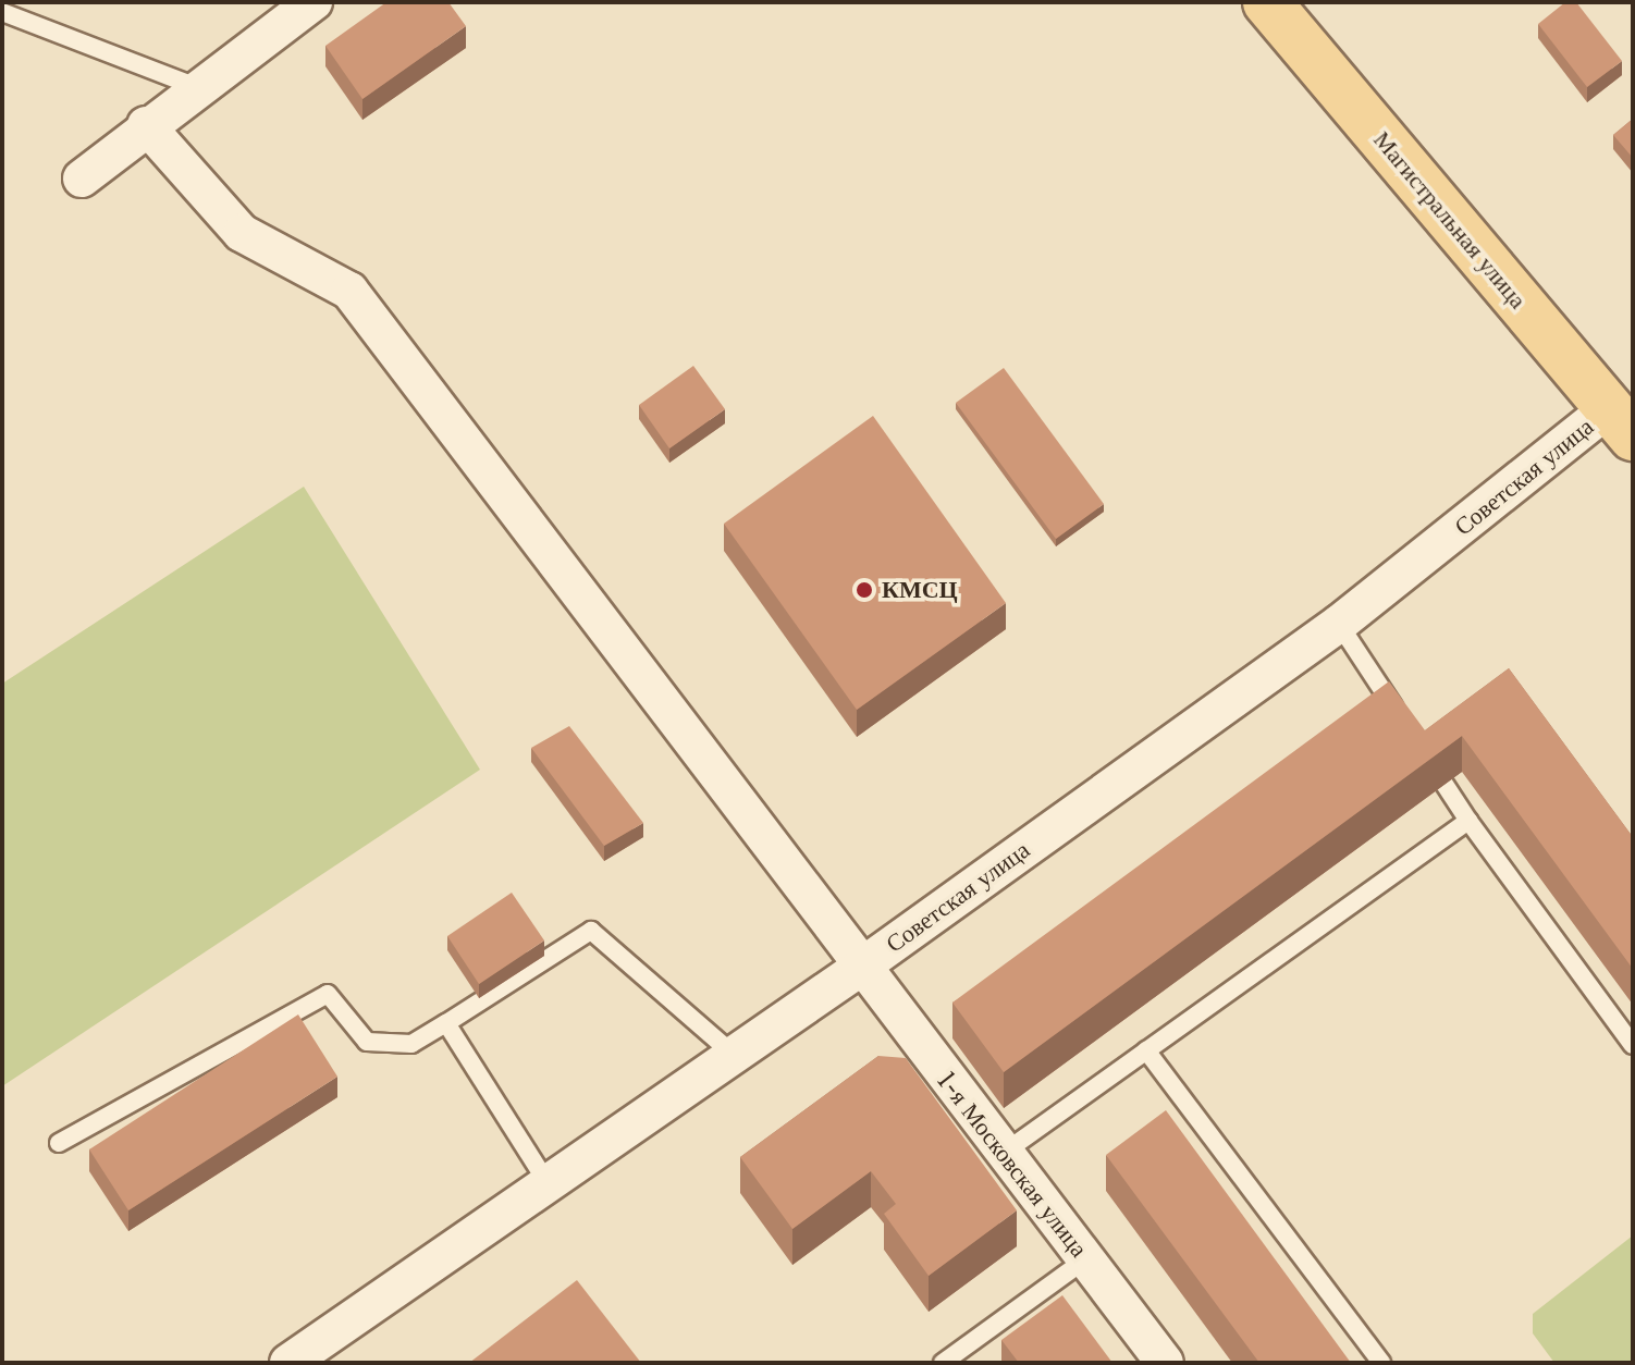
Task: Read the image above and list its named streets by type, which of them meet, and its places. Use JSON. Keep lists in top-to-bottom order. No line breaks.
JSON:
{"streets":{"main road":["Магистральная улица"],"street":["Советская улица","1-я Московская улица"]},"crossings":[["Магистральная улица","Советская улица"],["Советская улица","1-я Московская улица"]],"places":["КМСЦ"]}
